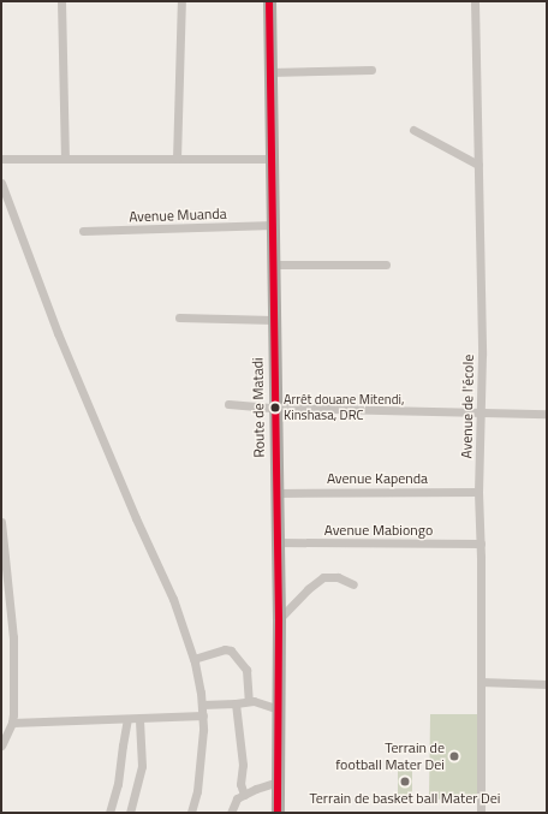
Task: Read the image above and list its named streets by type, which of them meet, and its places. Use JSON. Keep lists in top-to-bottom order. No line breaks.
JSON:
{"streets":{"highway":["Route de Matadi"],"street":["Avenue Muanda","Avenue de l'école","Avenue Kapenda","Avenue Mabiongo"]},"crossings":[["Avenue Muanda","Route de Matadi"],["Avenue de l'école","Avenue Kapenda"],["Avenue de l'école","Avenue Mabiongo"],["Route de Matadi","Avenue Kapenda"],["Route de Matadi","Avenue Mabiongo"]],"places":["Arrêt douane Mitendi, Kinshasa, DRC","Terrain de football Mater Dei","Terrain de basket ball Mater Dei"]}
